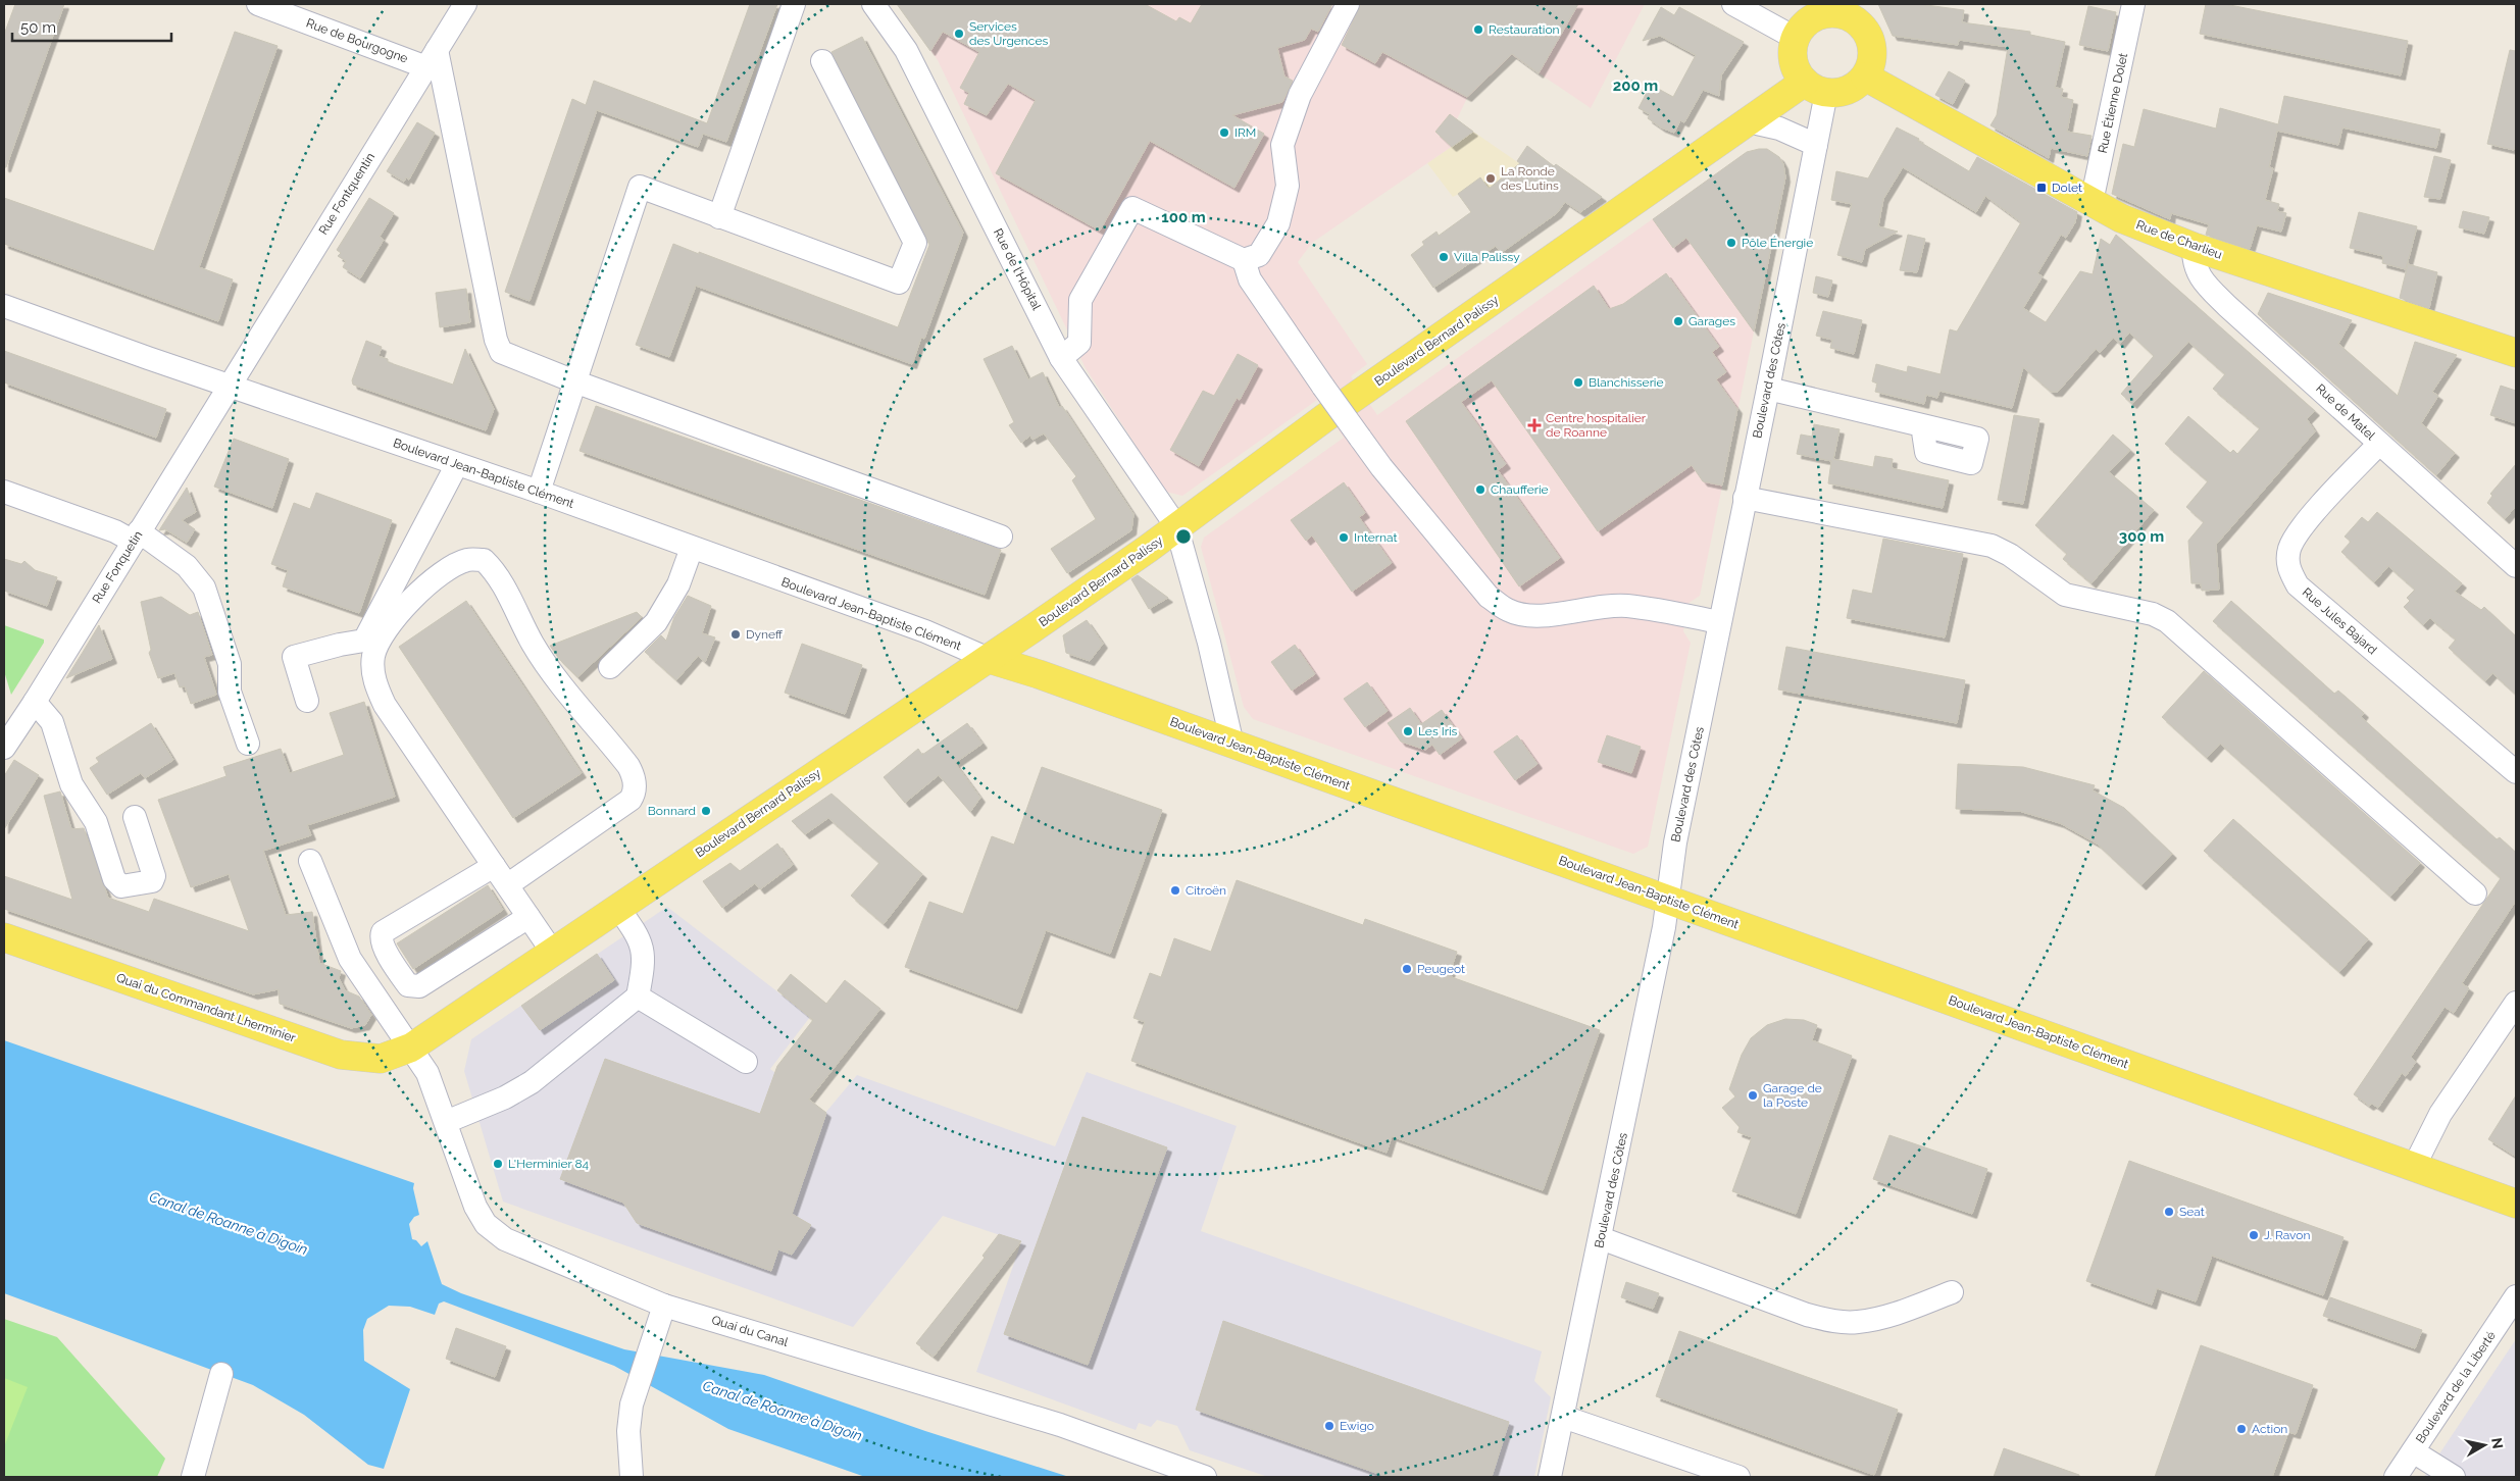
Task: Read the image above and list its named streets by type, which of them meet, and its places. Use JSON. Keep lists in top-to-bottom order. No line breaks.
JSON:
{"streets":{"main road":["Rue de Charlieu","Boulevard Bernard Palissy","Boulevard Jean-Baptiste Clément","Quai du Commandant Lherminier"],"street":["Rue de Bourgogne","Rue Étienne Dolet","Rue Fontquentin","Rue de l'Hôpital","Boulevard des Côtes","Rue de Matel","Rue Fonquetin","Rue Jules Bajard","Quai du Canal","Boulevard de la Liberté"]},"crossings":[["Rue de Bourgogne","Rue Fontquentin"],["Rue Étienne Dolet","Rue de Charlieu"],["Rue Fontquentin","Boulevard Jean-Baptiste Clément"],["Rue Fontquentin","Rue Fonquetin"],["Rue de Charlieu","Boulevard Bernard Palissy"],["Rue de Charlieu","Boulevard des Côtes"],["Rue de Charlieu","Rue de Matel"],["Rue de l'Hôpital","Boulevard Bernard Palissy"],["Rue de l'Hôpital","Boulevard Jean-Baptiste Clément"],["Boulevard Bernard Palissy","Boulevard des Côtes"],["Boulevard Bernard Palissy","Boulevard Jean-Baptiste Clément"],["Boulevard Bernard Palissy","Quai du Commandant Lherminier"],["Boulevard Bernard Palissy","Quai du Canal"],["Boulevard des Côtes","Boulevard Jean-Baptiste Clément"],["Rue de Matel","Rue Jules Bajard"],["Boulevard Jean-Baptiste Clément","Rue Fonquetin"],["Quai du Commandant Lherminier","Quai du Canal"]],"water":["Canal de Roanne à Digoin"],"places":{"other":["Restauration","Services des Urgences","IRM","La Ronde des Lutins","Pôle Énergie","Villa Palissy","Garages","Blanchisserie","Chaufferie","Internat","Dyneff","Les Iris","Bonnard","Citroën","Peugeot","Garage de la Poste","L'Herminier 84","Seat","J. Ravon","Ewigo","Action"],"transit":["Dolet"],"health":["Centre hospitalier de Roanne"]},"scale_bar":"50 m","north":"right","rings":["200 m","100 m","300 m"]}
